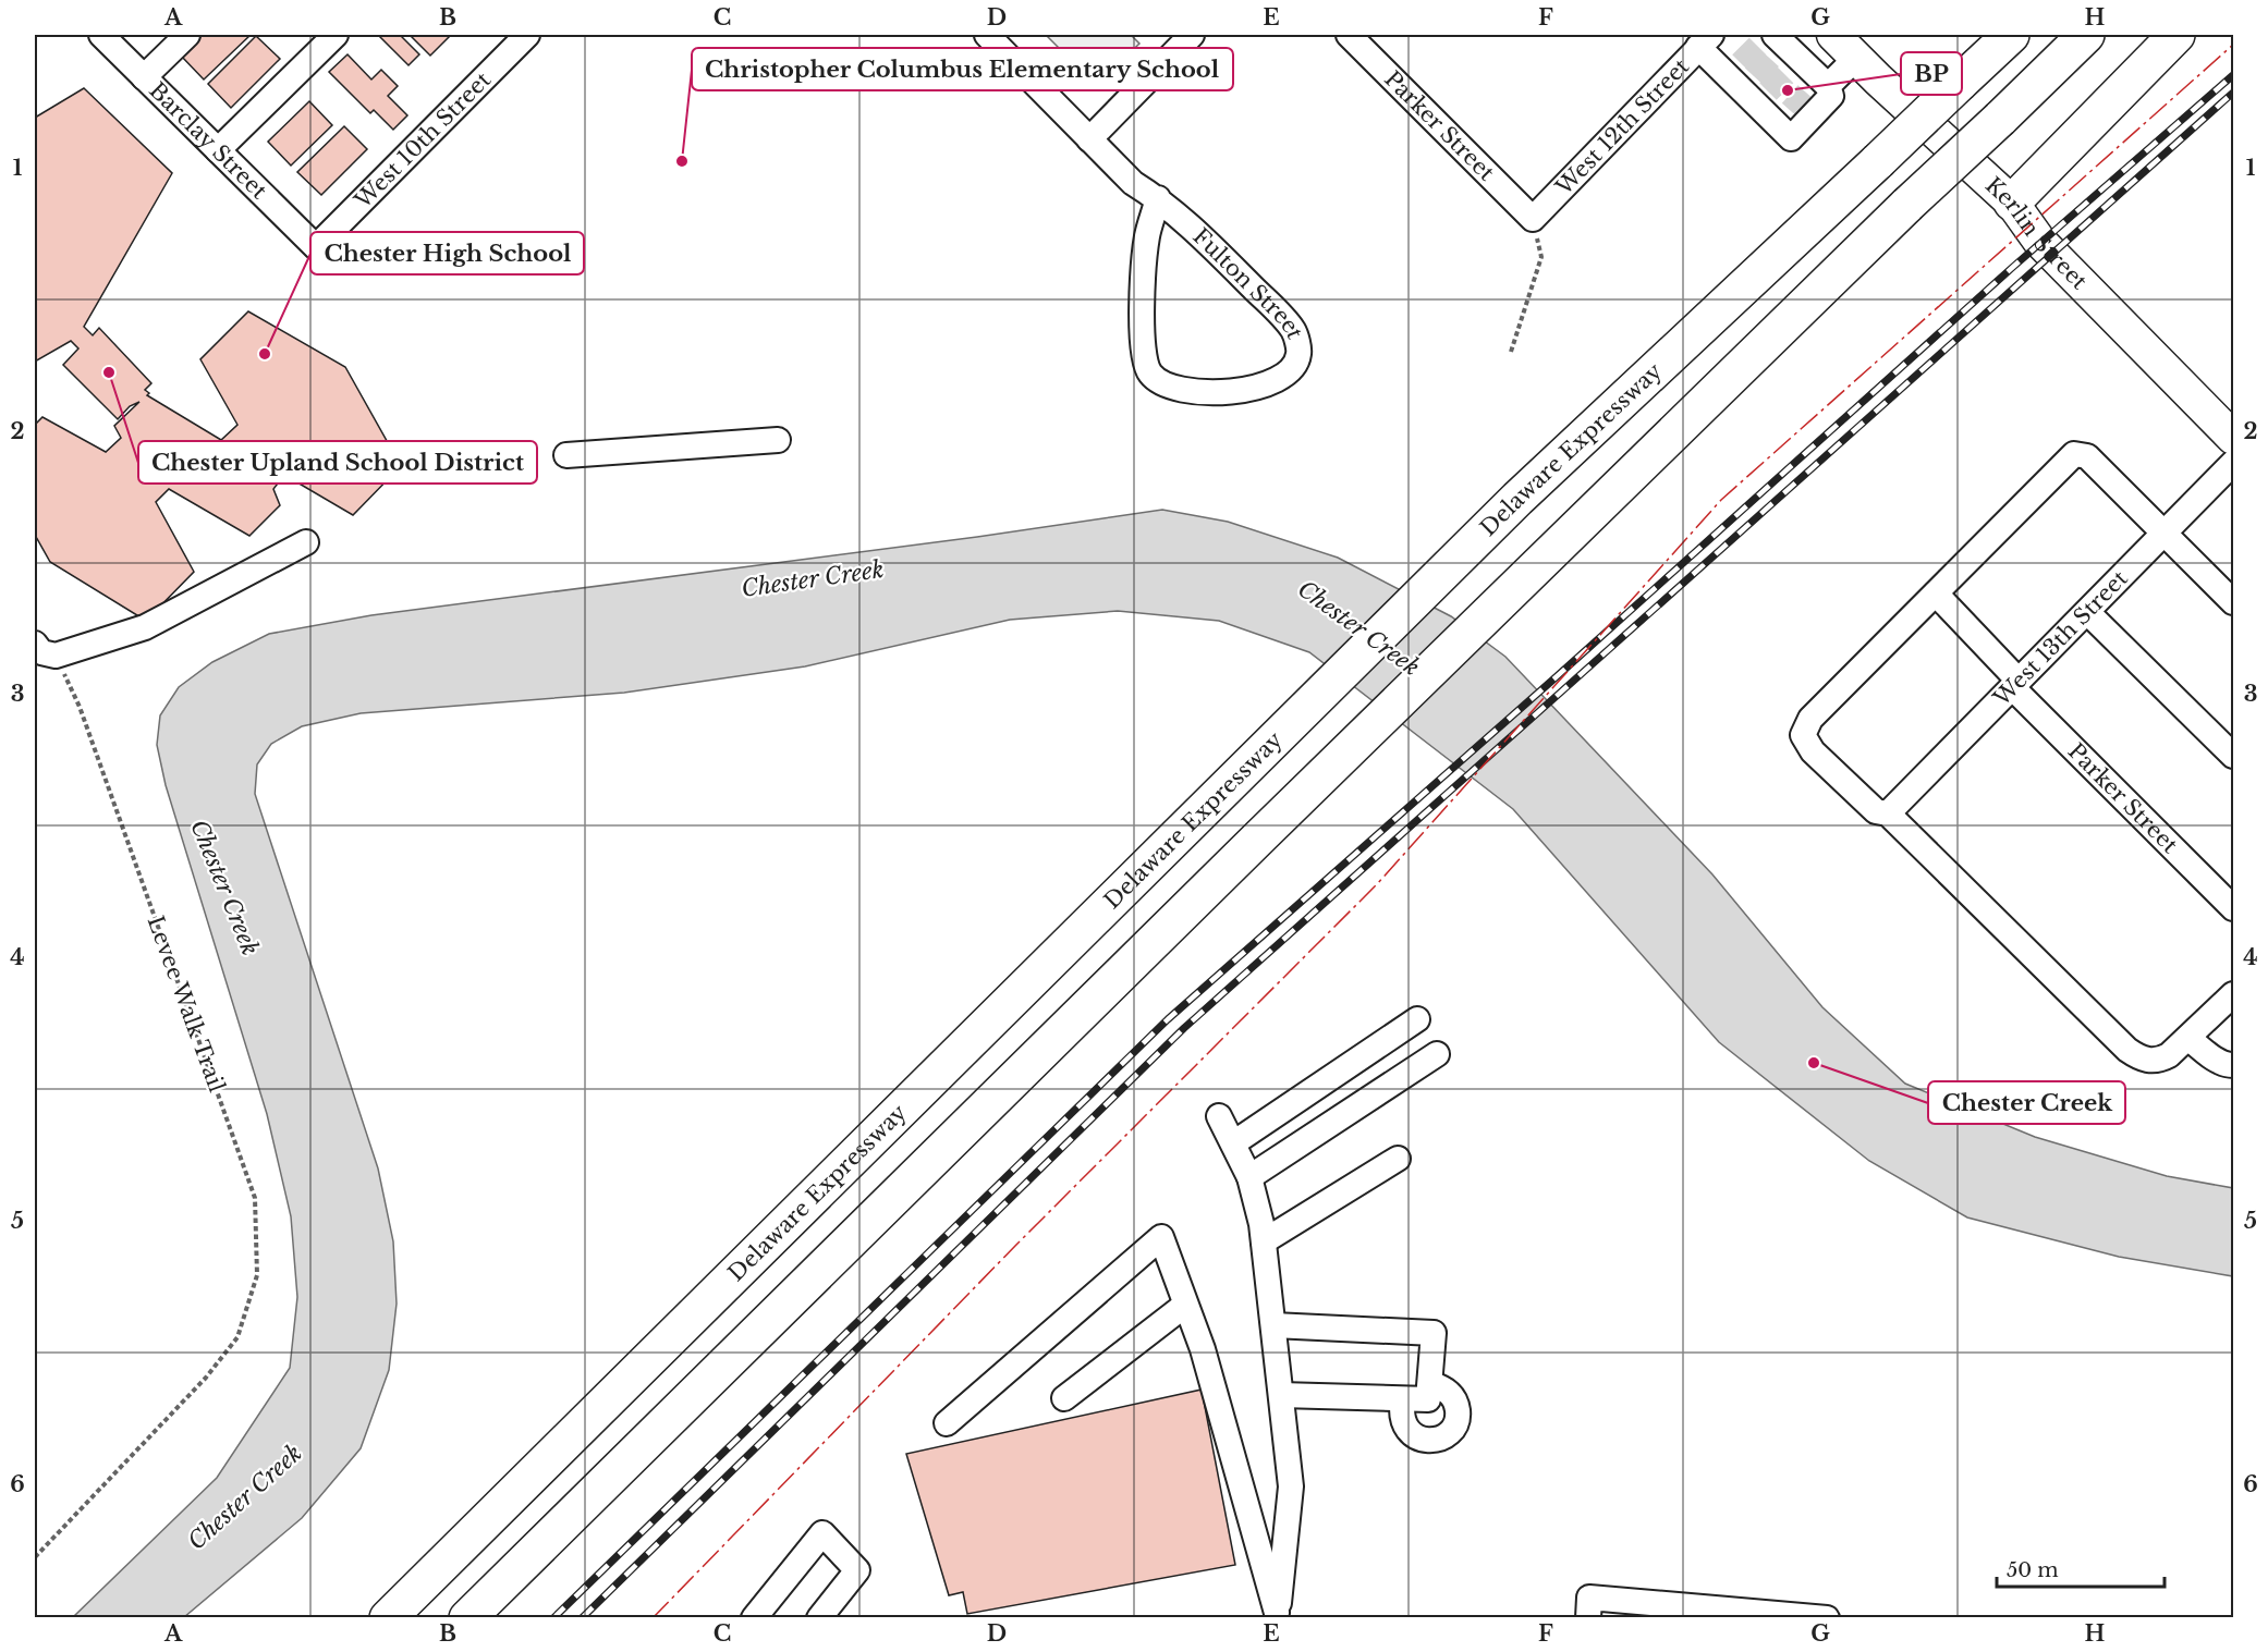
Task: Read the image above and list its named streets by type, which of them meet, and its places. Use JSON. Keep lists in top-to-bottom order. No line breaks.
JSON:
{"streets":{"highway":["Delaware Expressway"],"main road":["Kerlin Street"],"street":["Parker Street","West 12th Street","Barclay Street","West 10th Street","Fulton Street","West 13th Street"],"path":["Levee Walk Trail"]},"crossings":[["Parker Street","West 12th Street"],["Parker Street","West 13th Street"],["Barclay Street","West 10th Street"]],"water":["Chester Creek"],"places":["BP","Christopher Columbus Elementary School","Chester High School","Chester Upland School District","Chester Creek"],"scale_bar":"50 m","grid":{"columns":["A","B","C","D","E","F","G","H"],"rows":["1","2","3","4","5","6"]}}
